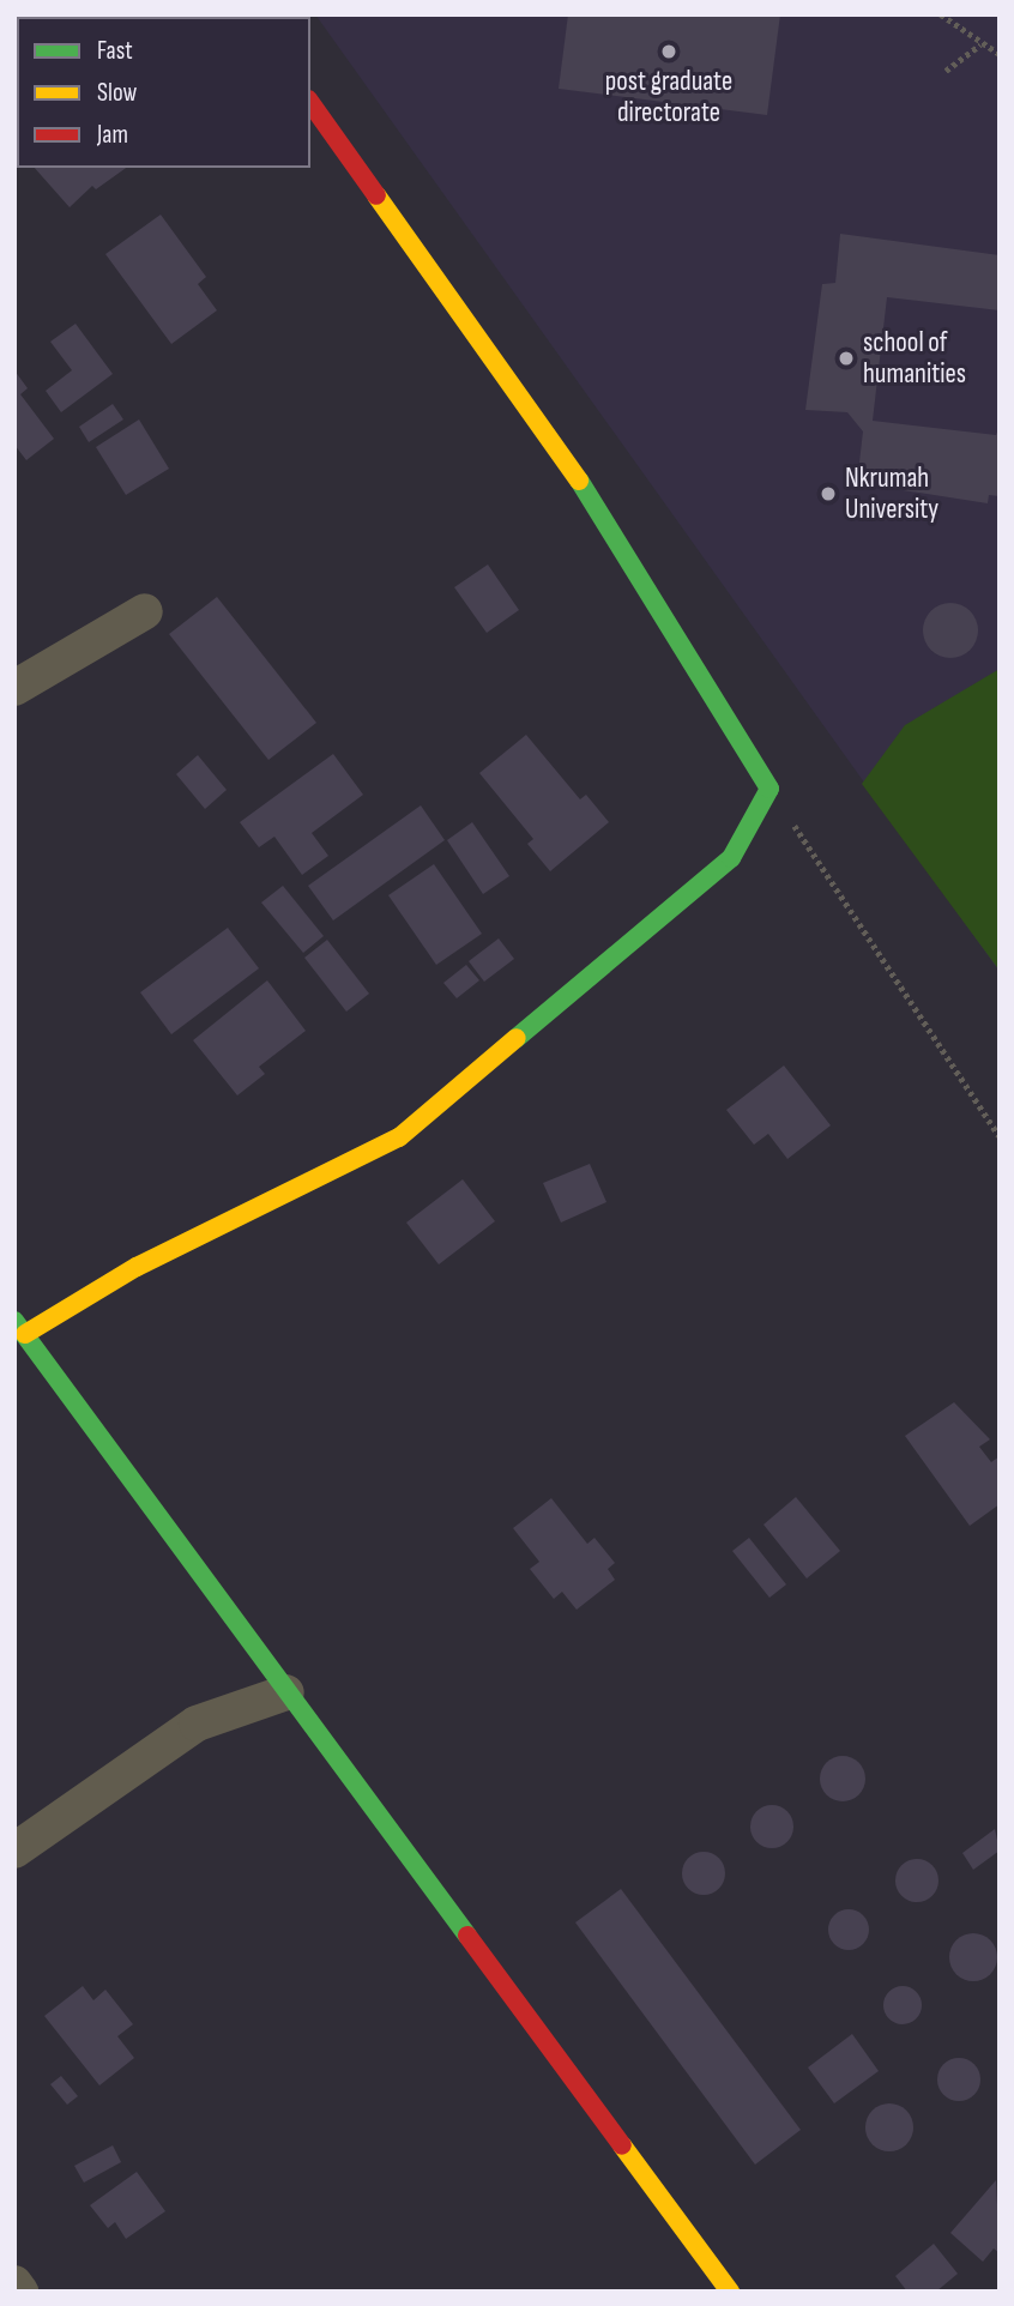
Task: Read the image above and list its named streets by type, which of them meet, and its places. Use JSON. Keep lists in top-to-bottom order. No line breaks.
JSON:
{"places":["post graduate directorate","school of humanities","Nkrumah University"],"legend":["Fast","Slow","Jam"]}
